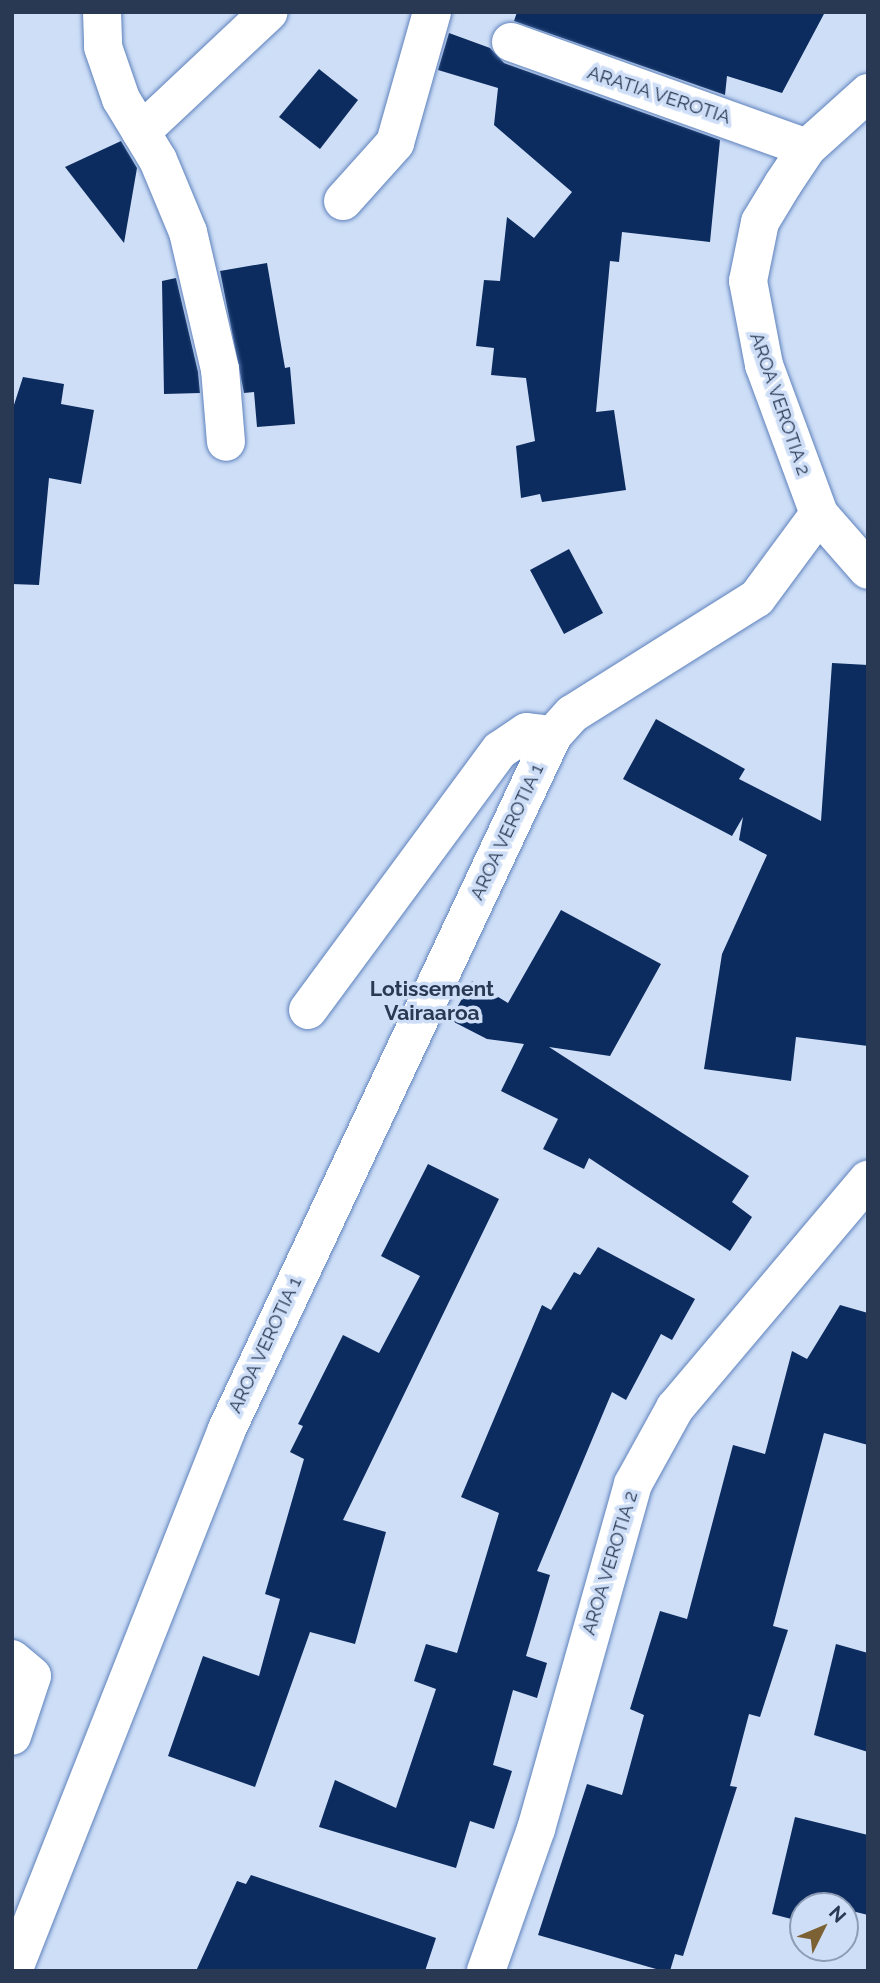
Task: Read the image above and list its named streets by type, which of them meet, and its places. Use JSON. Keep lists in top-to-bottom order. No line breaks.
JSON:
{"streets":{"street":["ARATIA VEROTIA","AROA VEROTIA 2","AROA VEROTIA 1"]},"crossings":[["ARATIA VEROTIA","AROA VEROTIA 2"],["AROA VEROTIA 2","AROA VEROTIA 1"]],"districts":["Lotissement Vairaaroa"],"north":"top right"}
